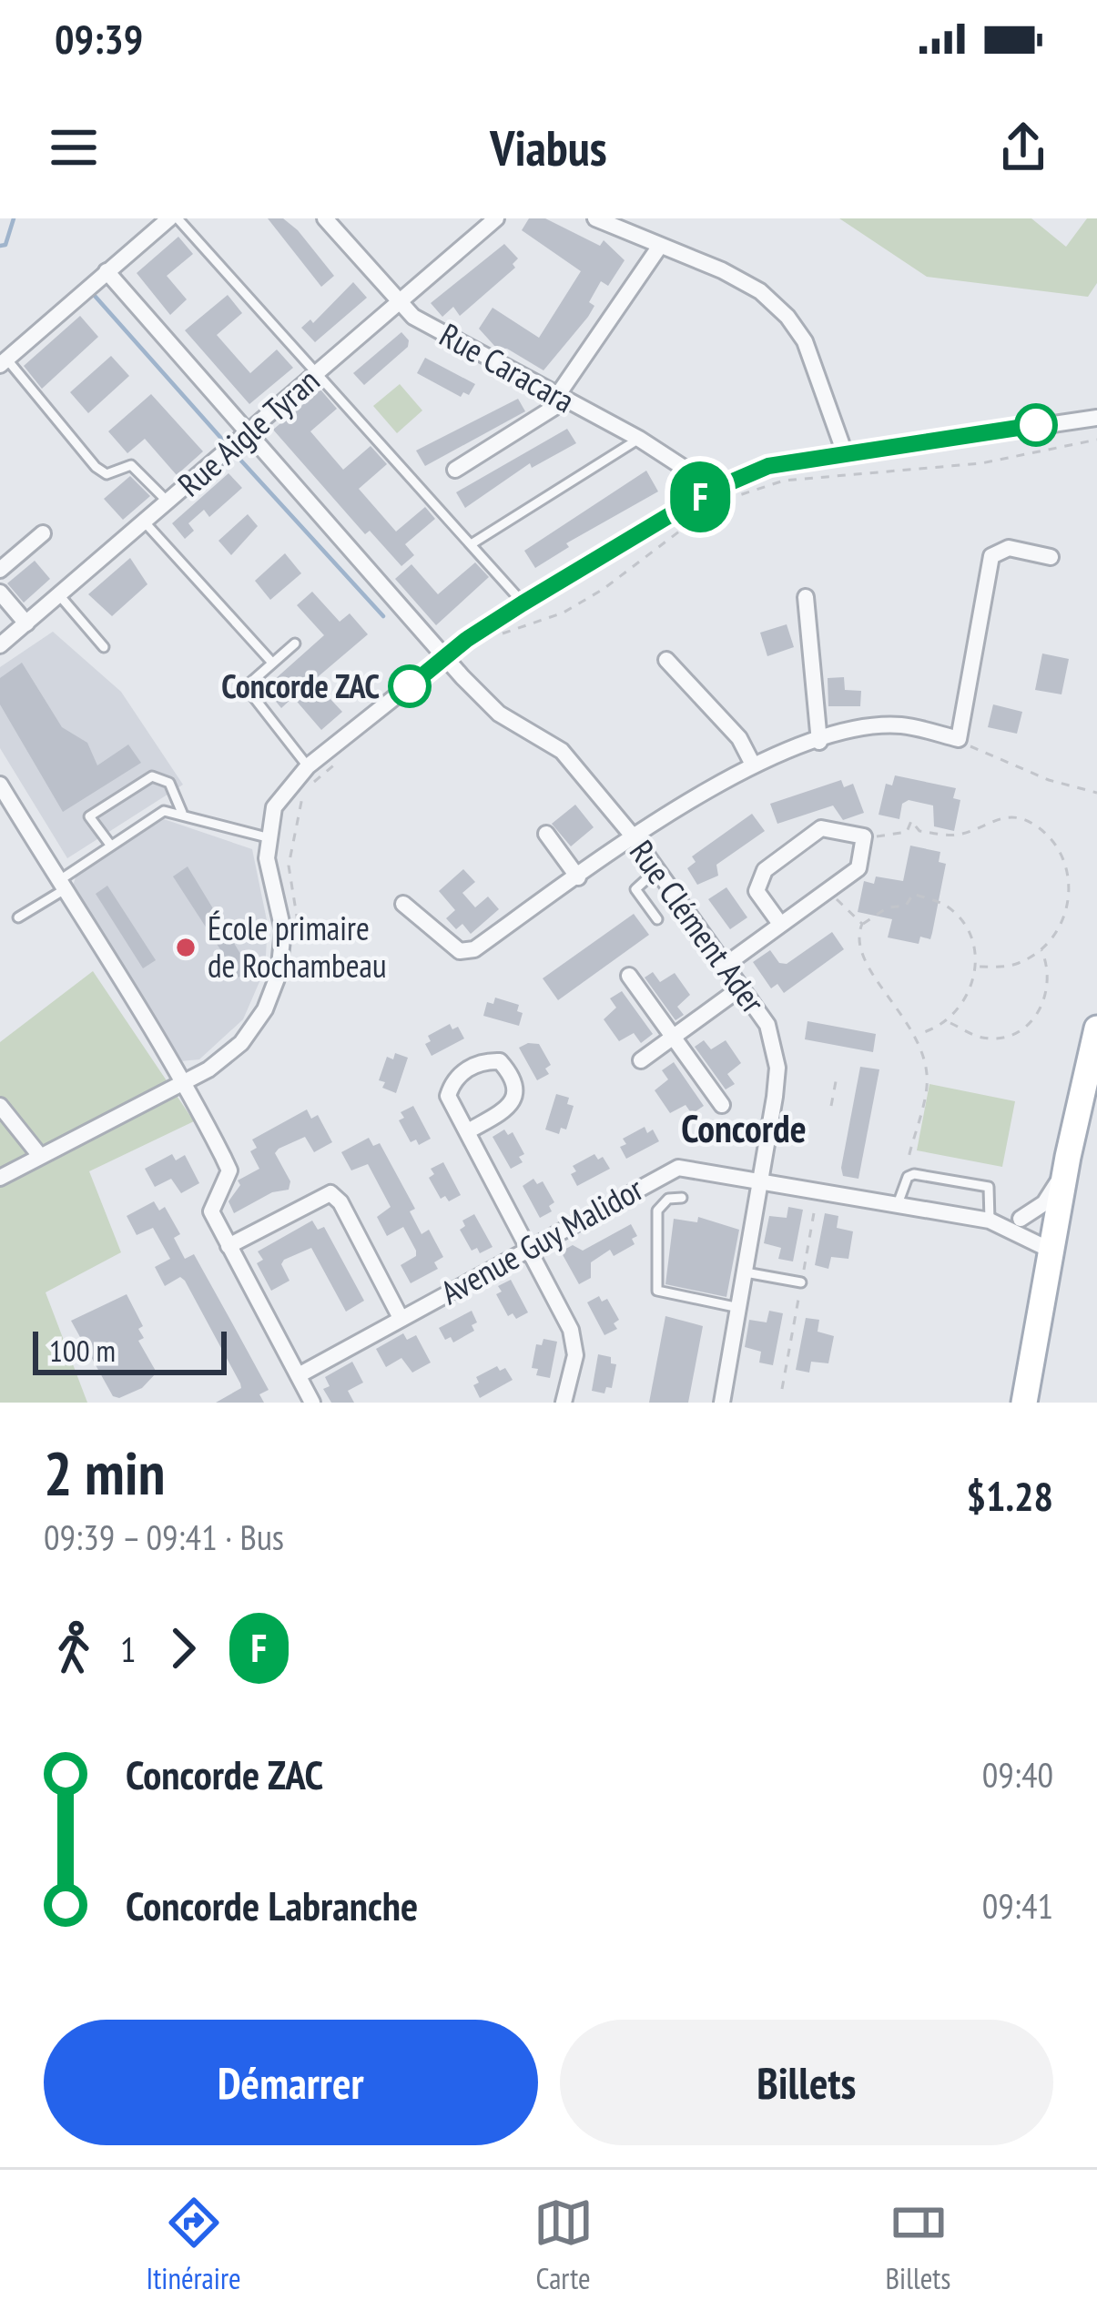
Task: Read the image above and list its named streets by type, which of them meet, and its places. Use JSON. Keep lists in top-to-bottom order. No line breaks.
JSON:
{"streets":{"street":["Rue Caracara","Rue Aigle Tyran","Rue Clément Ader","Avenue Guy Malidor"]},"crossings":[["Rue Caracara","Rue Aigle Tyran"],["Rue Aigle Tyran","Rue Clément Ader"],["Rue Clément Ader","Avenue Guy Malidor"]],"districts":["Concorde"],"places":["Concorde ZAC","École primaire de Rochambeau"],"lines":["bus line F"],"scale_bar":"100 m","page":{"status":"09:39","header":"Viabus","on_map":"F","scale":"100 m","heading":["2 min","09:39 – 09:41 · Bus","$1.28"],"legs":["1","F"],"list":[{"name":"Concorde ZAC","value":"09:40"},{"name":"Concorde Labranche","value":"09:41"}],"buttons":["Démarrer","Billets"],"tabs":["Itinéraire","Carte","Billets"]}}
